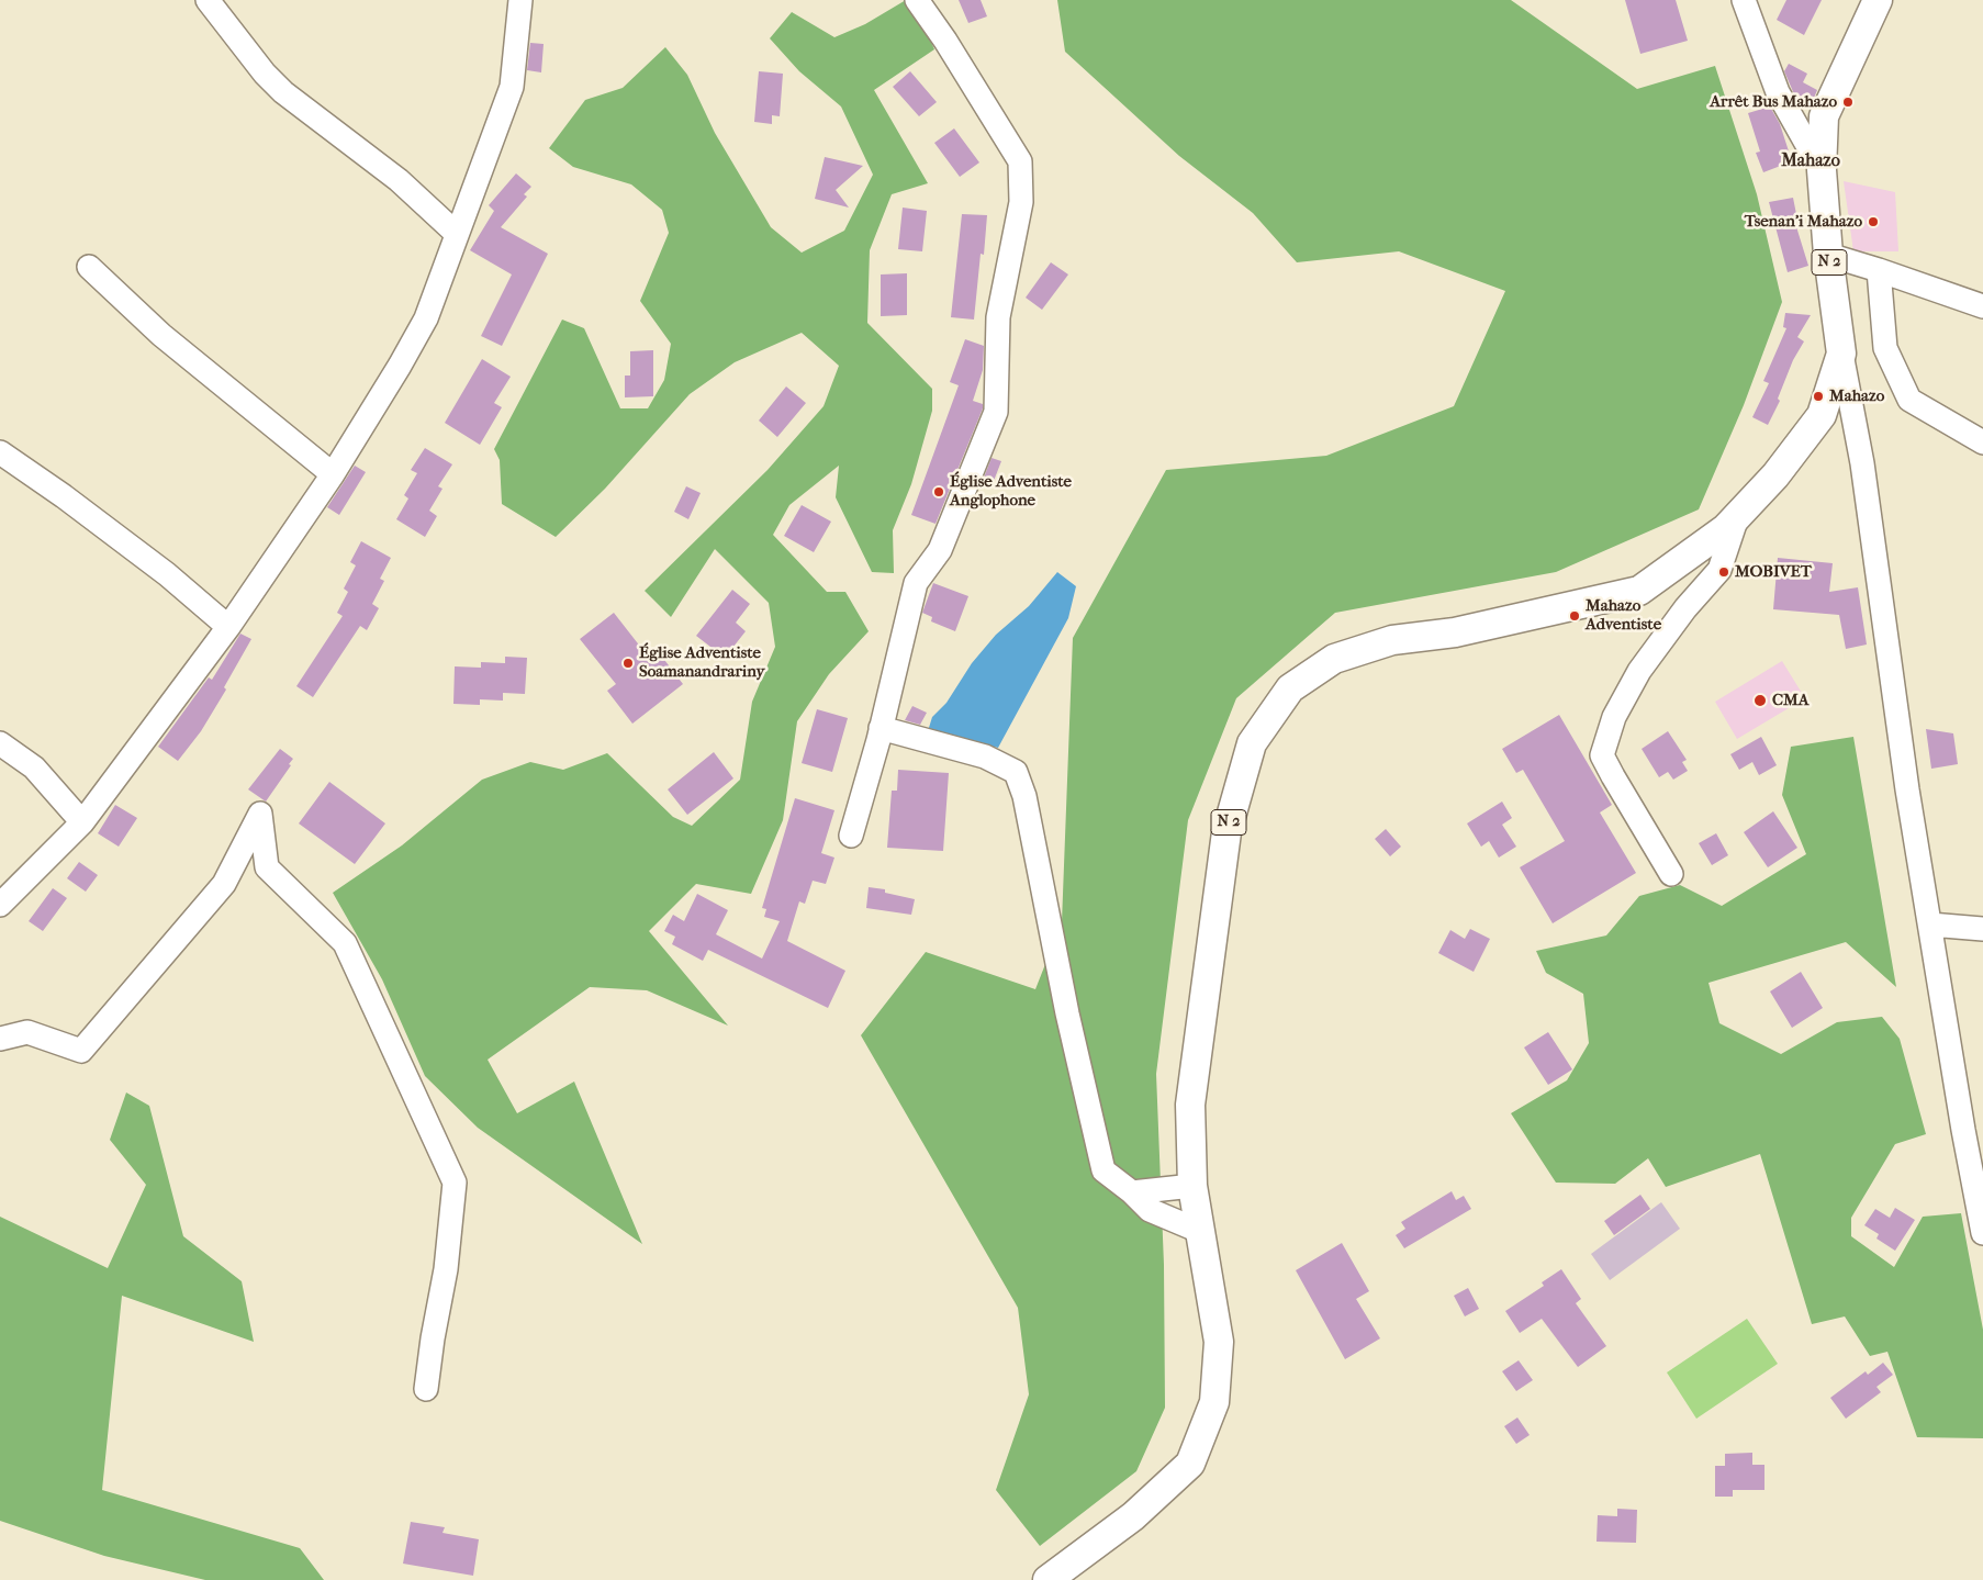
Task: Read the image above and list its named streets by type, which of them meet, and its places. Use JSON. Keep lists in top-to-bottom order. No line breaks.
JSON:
{"streets":{"main road":["N 2"]},"districts":["Mahazo"],"places":["Arrêt Bus Mahazo","Tsenan'i Mahazo","Mahazo","Église Adventiste Anglophone","MOBIVET","Mahazo Adventiste","Église Adventiste Soamanandrariny","CMA"]}
